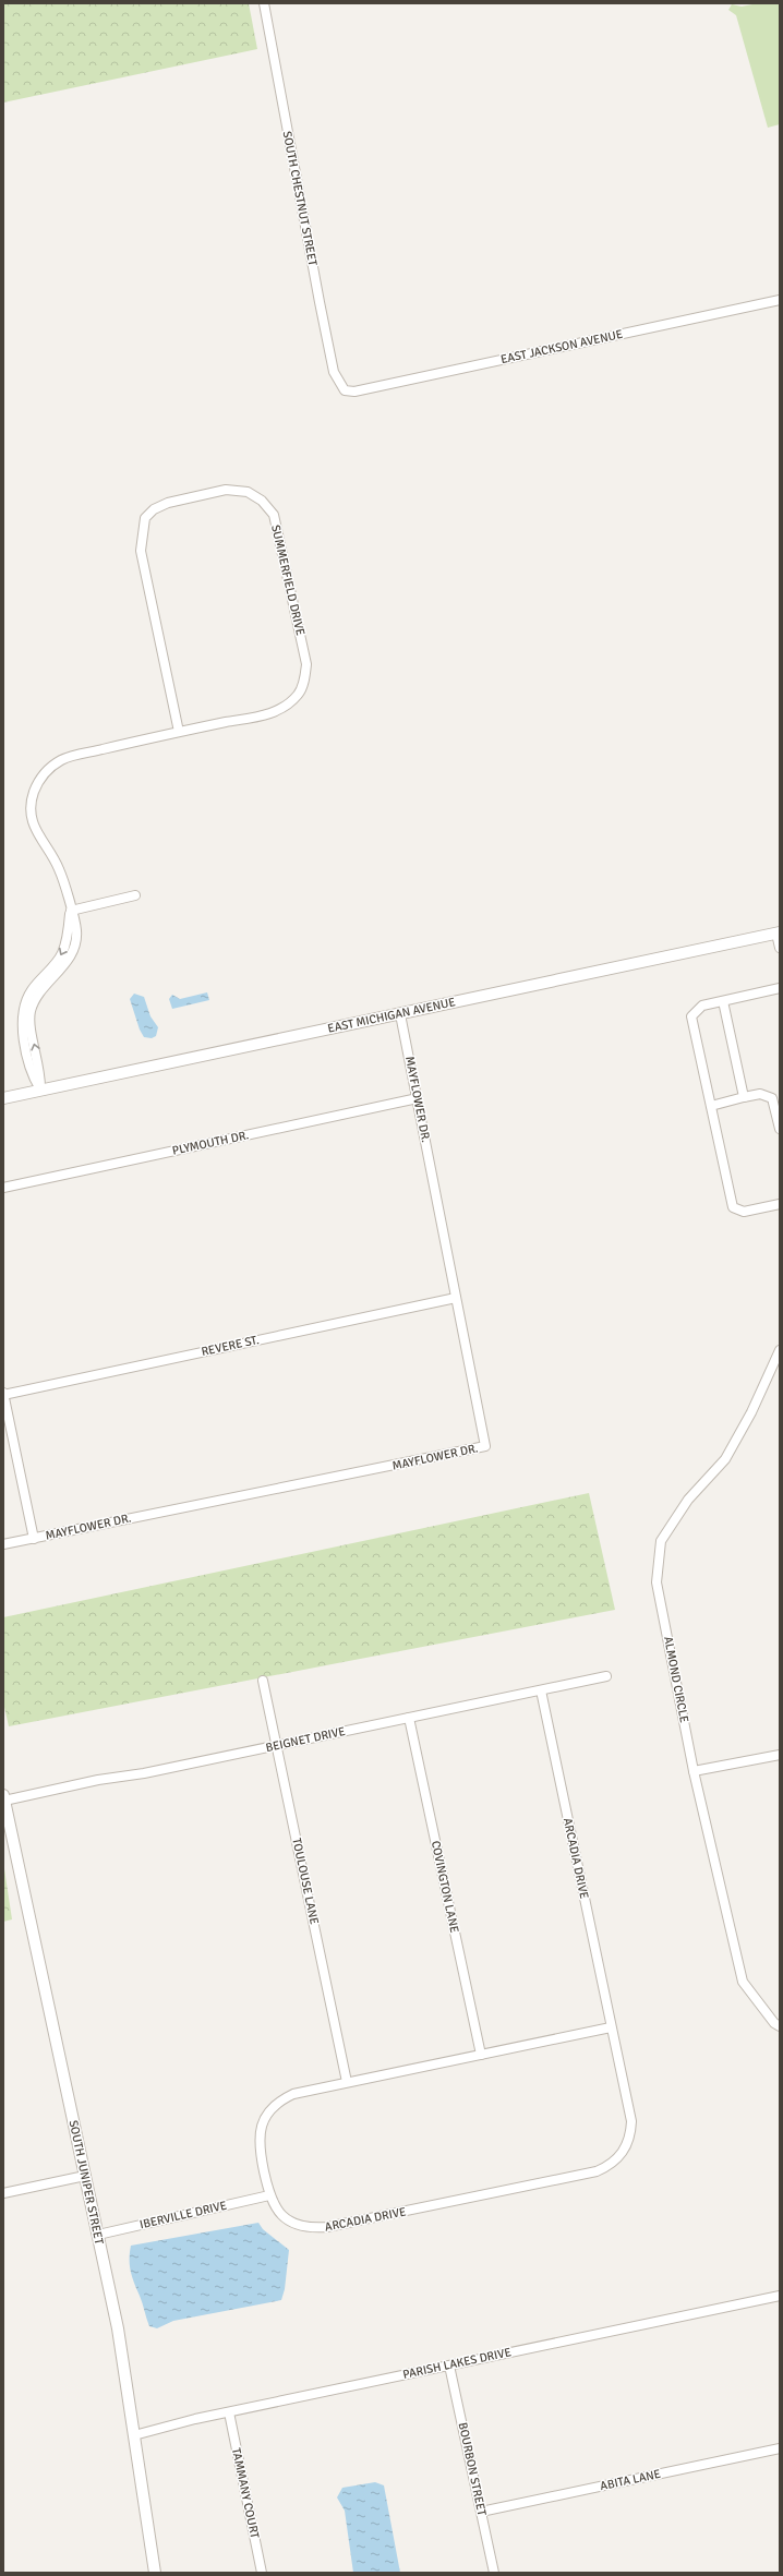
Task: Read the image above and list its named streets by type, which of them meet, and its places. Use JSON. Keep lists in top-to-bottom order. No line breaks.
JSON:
{"streets":{"street":["SOUTH CHESTNUT STREET","EAST JACKSON AVENUE","SUMMERFIELD DRIVE","EAST MICHIGAN AVENUE","MAYFLOWER DR.","PLYMOUTH DR.","REVERE ST.","ALMOND CIRCLE","BEIGNET DRIVE","ARCADIA DRIVE","TOULOUSE LANE","COVINGTON LANE","SOUTH JUNIPER STREET","IBERVILLE DRIVE","PARISH LAKES DRIVE","BOURBON STREET","ABITA LANE","TAMMANY COURT"]},"crossings":[["SOUTH CHESTNUT STREET","EAST JACKSON AVENUE"],["SUMMERFIELD DRIVE","EAST MICHIGAN AVENUE"],["EAST MICHIGAN AVENUE","MAYFLOWER DR."],["MAYFLOWER DR.","PLYMOUTH DR."],["MAYFLOWER DR.","REVERE ST."],["BEIGNET DRIVE","ARCADIA DRIVE"],["BEIGNET DRIVE","TOULOUSE LANE"],["BEIGNET DRIVE","COVINGTON LANE"],["BEIGNET DRIVE","SOUTH JUNIPER STREET"],["ARCADIA DRIVE","TOULOUSE LANE"],["ARCADIA DRIVE","COVINGTON LANE"],["ARCADIA DRIVE","IBERVILLE DRIVE"],["SOUTH JUNIPER STREET","IBERVILLE DRIVE"],["SOUTH JUNIPER STREET","PARISH LAKES DRIVE"],["PARISH LAKES DRIVE","BOURBON STREET"],["PARISH LAKES DRIVE","TAMMANY COURT"],["BOURBON STREET","ABITA LANE"]]}
